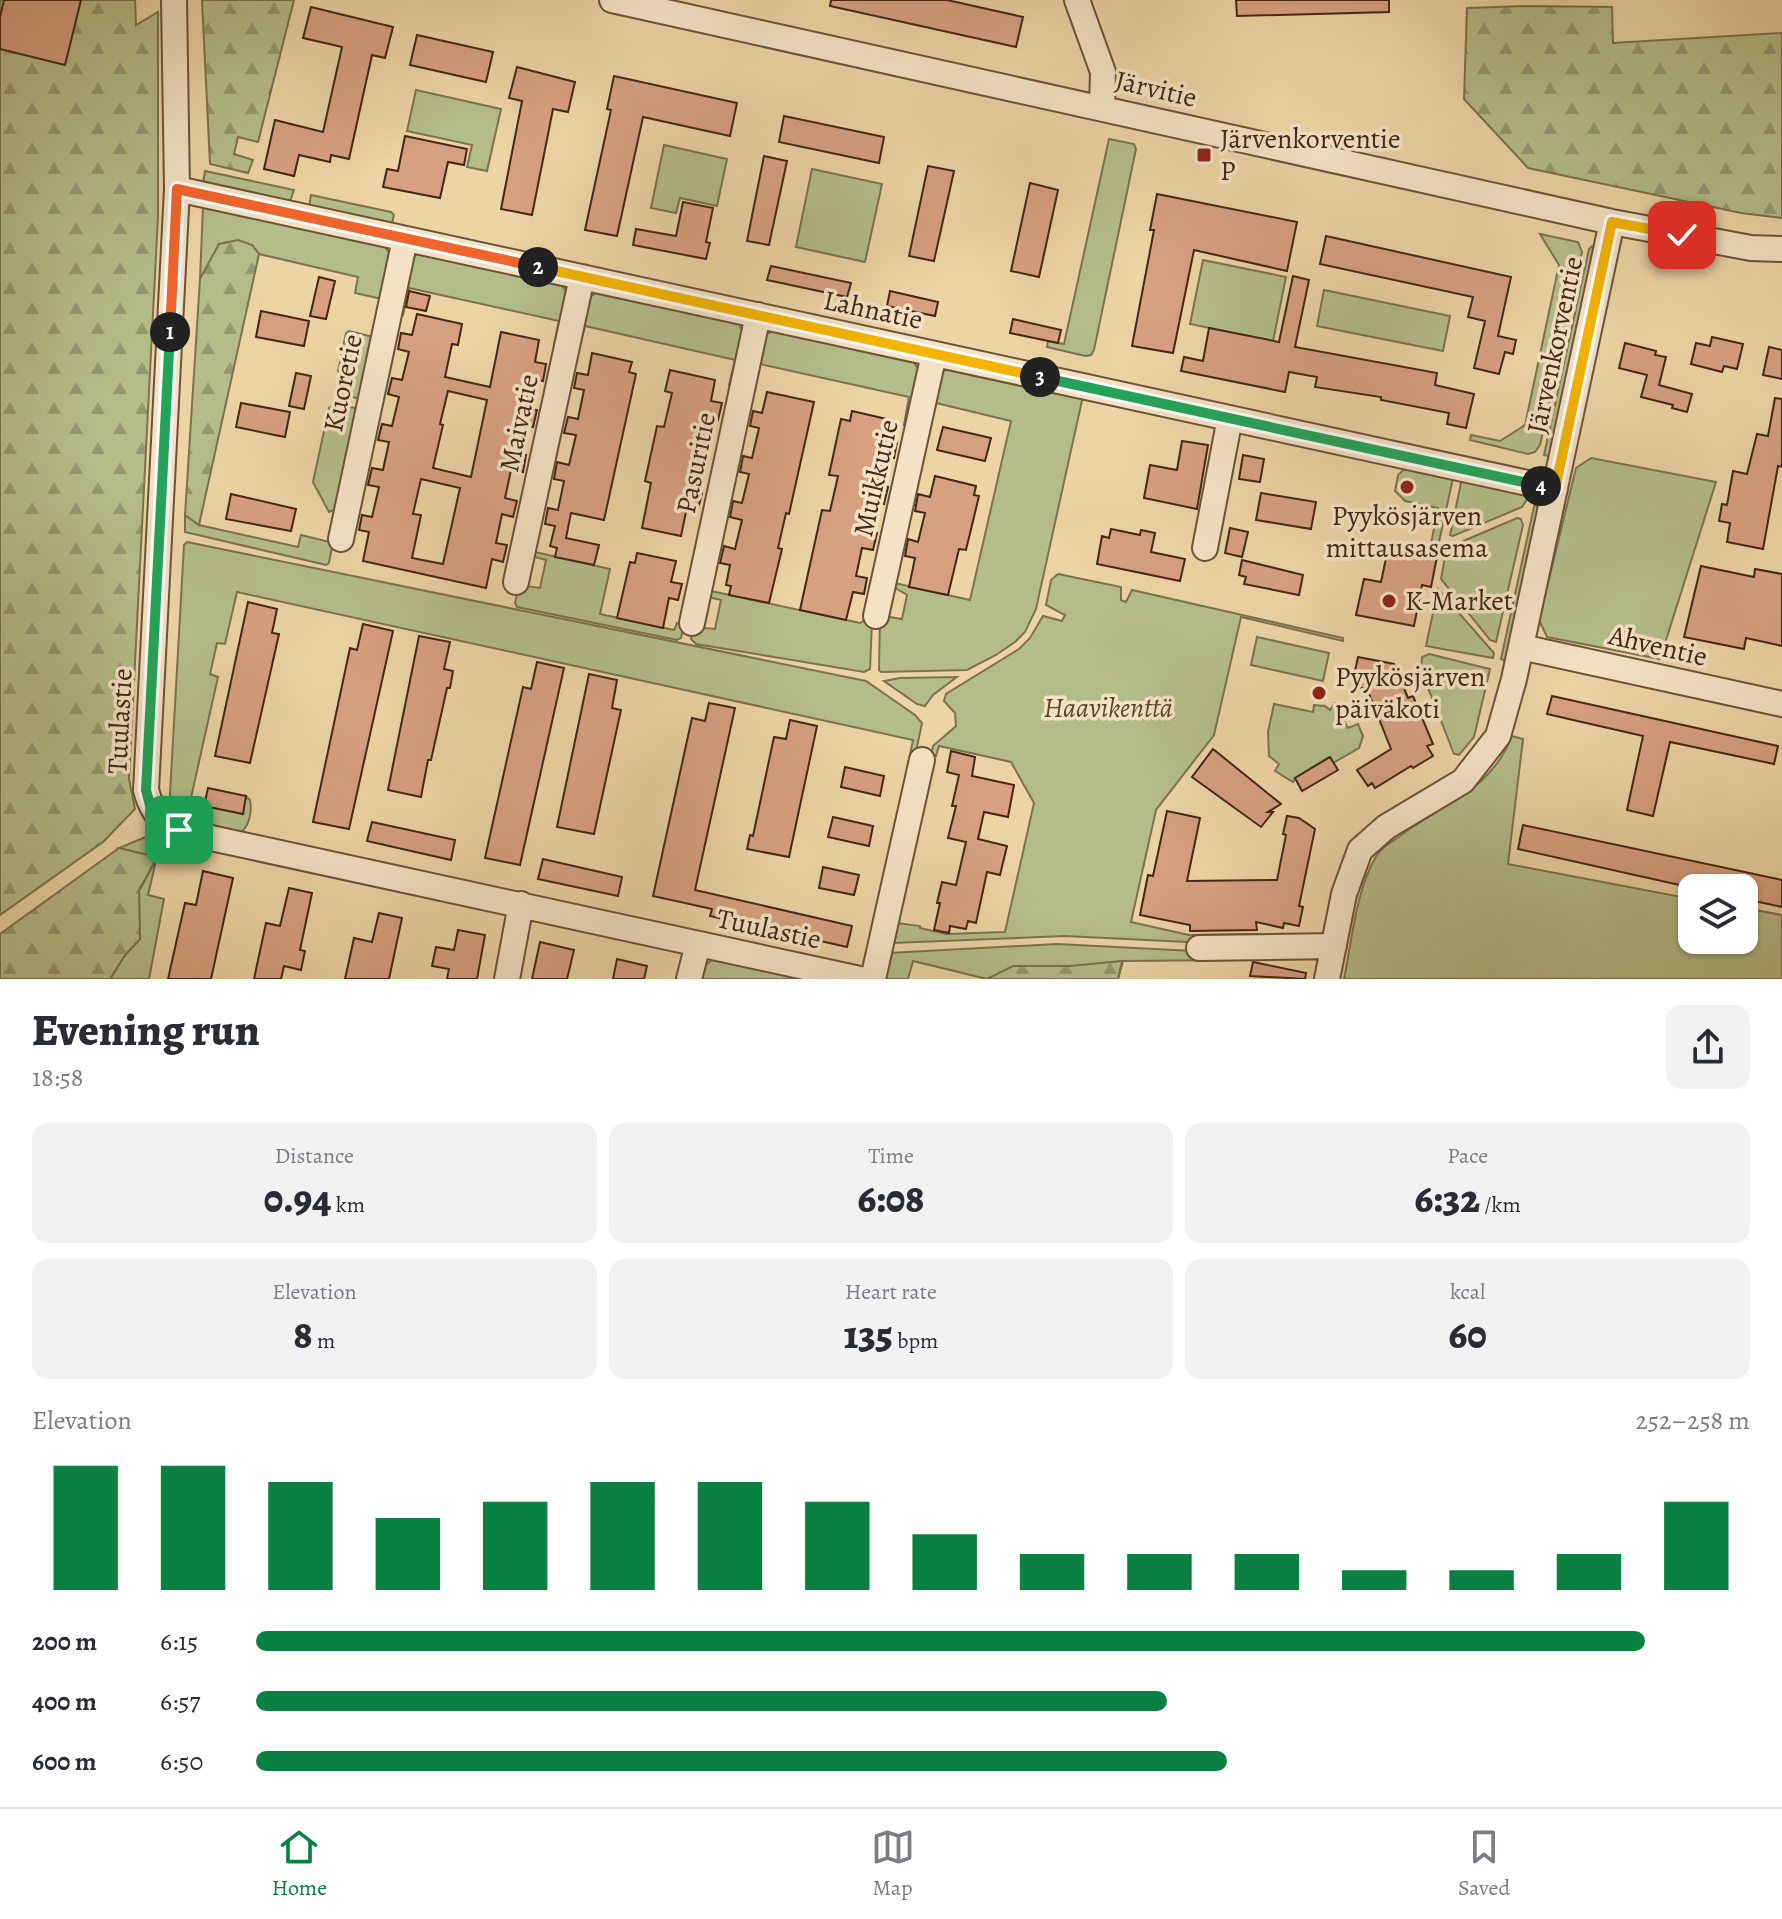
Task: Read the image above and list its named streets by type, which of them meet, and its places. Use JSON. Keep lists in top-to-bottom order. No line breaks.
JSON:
{"streets":{"street":["Järvitie","Lahnatie","Järvenkorventie","Kuoretie","Maivatie","Pasuritie","Muikkutie","Ahventie","Tuulastie"]},"crossings":[["Järvitie","Järvenkorventie"],["Lahnatie","Järvenkorventie"],["Lahnatie","Kuoretie"],["Lahnatie","Maivatie"],["Lahnatie","Pasuritie"],["Lahnatie","Muikkutie"],["Lahnatie","Tuulastie"],["Järvenkorventie","Ahventie"]],"parks":["Haavikenttä"],"places":{"transit":["Järvenkorventie P"],"other":["Pyykösjärven mittausasema","K-Market","Pyykösjärven päiväkoti"]},"page":{"pins":["2","1","3","4"],"heading":["Evening run","18:58"],"stats":[["Distance","0.94 km"],["Time","6:08"],["Pace","6:32 /km"],["Elevation","8 m"],["Heart rate","135 bpm"],["kcal","60"]],"chart":["Elevation","252–258 m"],"list":[{"name":"200 m","note":"6:15"},{"name":"400 m","note":"6:57"},{"name":"600 m","note":"6:50"}],"tabs":["Home","Map","Saved"]}}
